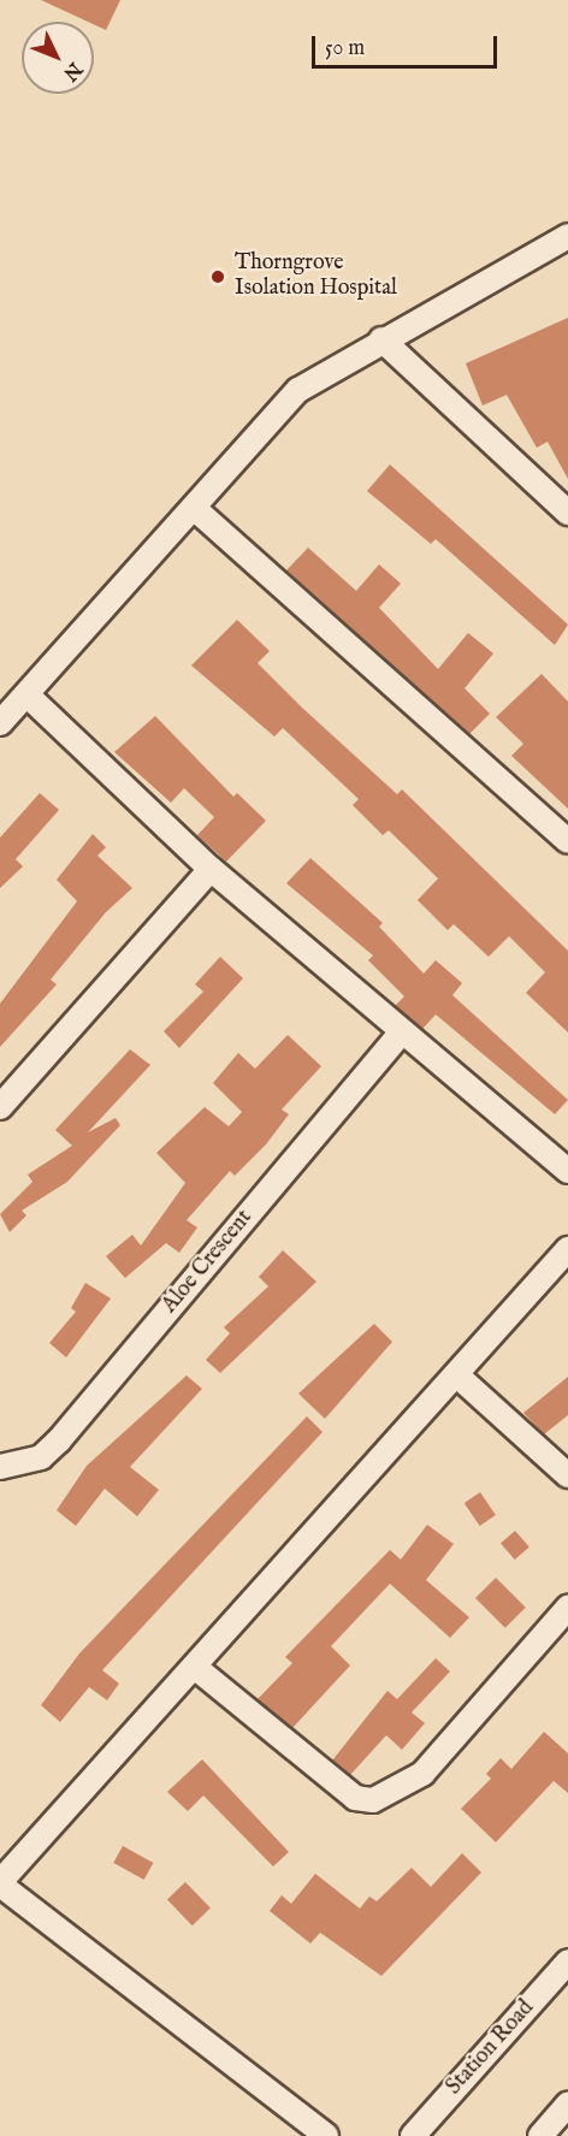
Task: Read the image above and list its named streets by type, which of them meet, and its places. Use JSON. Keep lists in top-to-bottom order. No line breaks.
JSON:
{"streets":{"street":["Aloe Crescent","Station Road"]},"places":["Thorngrove Isolation Hospital"],"scale_bar":"50 m","north":"bottom right"}
